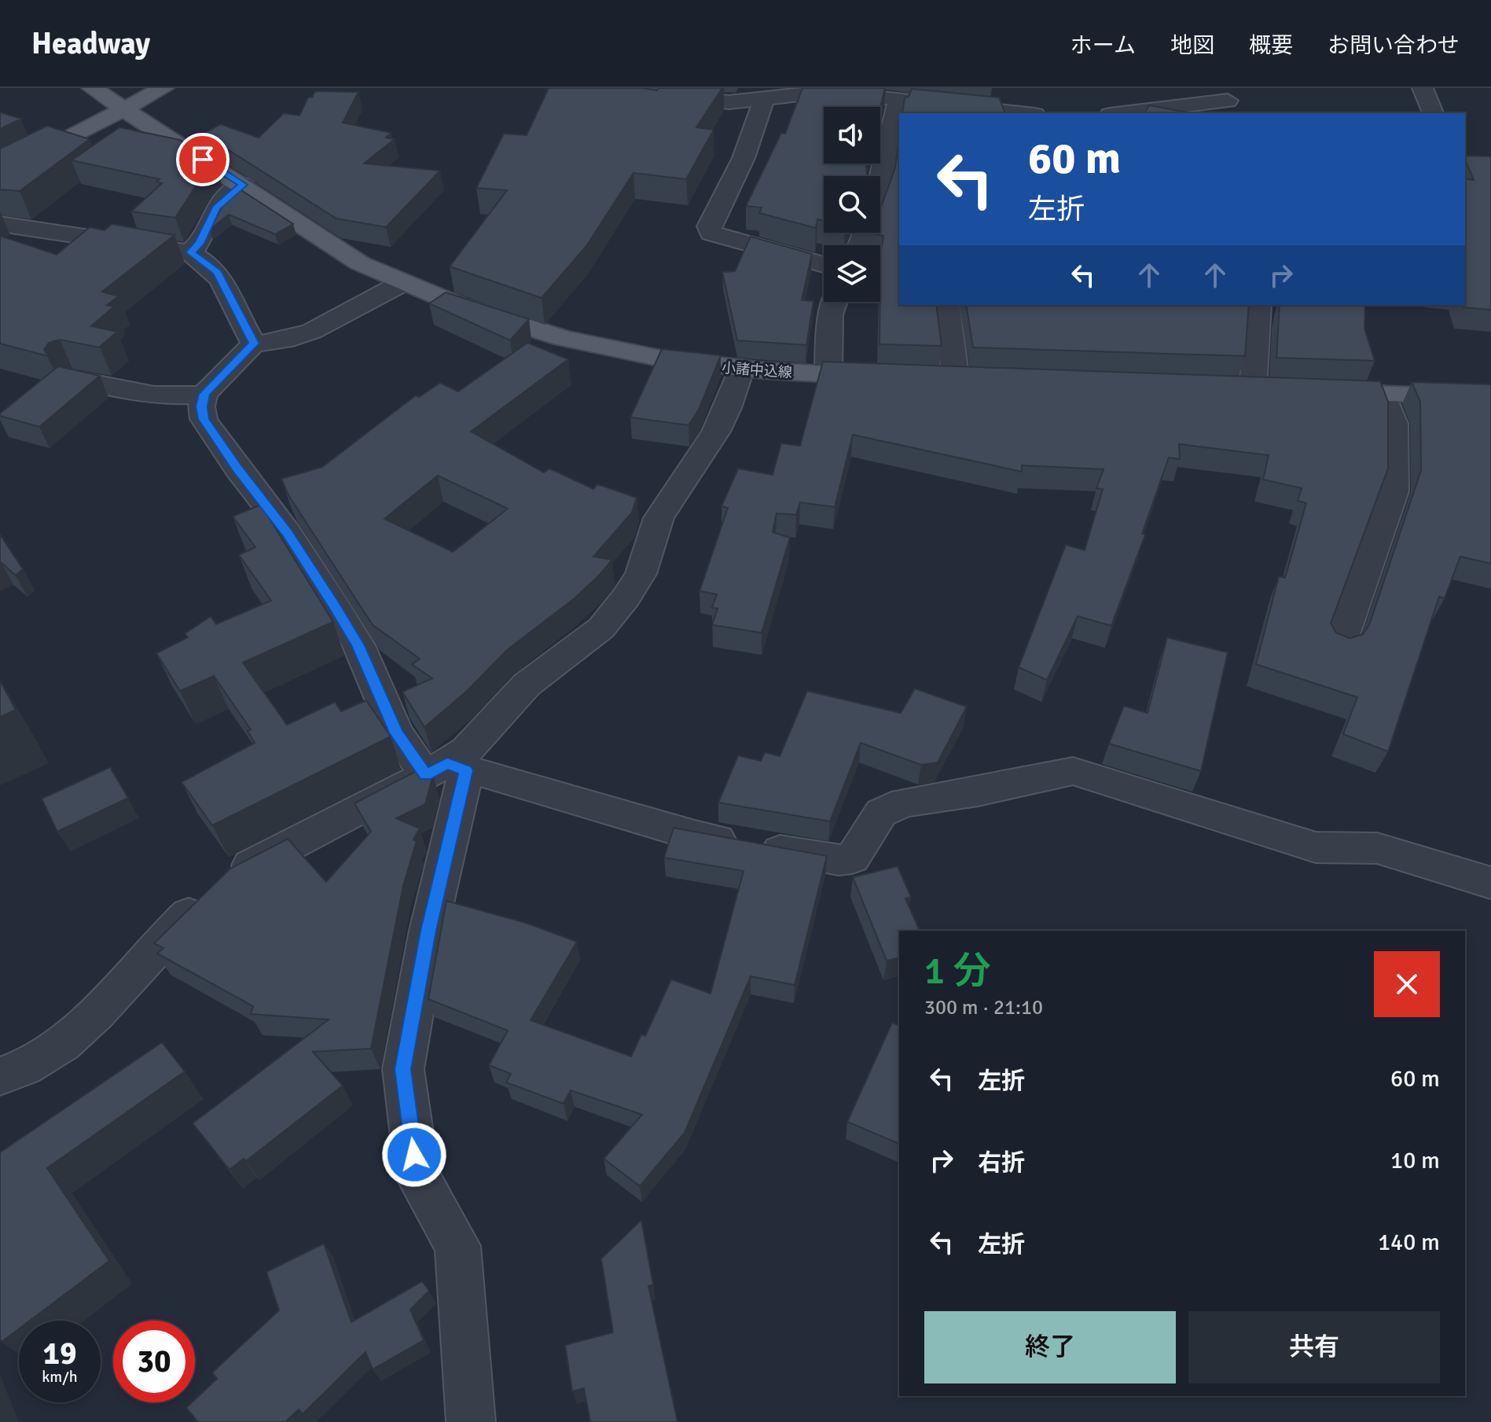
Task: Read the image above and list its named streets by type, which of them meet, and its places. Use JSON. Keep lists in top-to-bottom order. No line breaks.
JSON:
{"streets":{"main road":["小諸中込線"]},"page":{"header":"Headway","nav":["ホーム","地図","概要","お問い合わせ"],"turn":["60 m","左折"],"heading":["1 分","300 m · 21:10"],"list":[{"name":"左折","value":"60 m"},{"name":"右折","value":"10 m"},{"name":"左折","value":"140 m"}],"buttons":["終了","共有"],"speed":"19 km/h","limit":"30"}}
